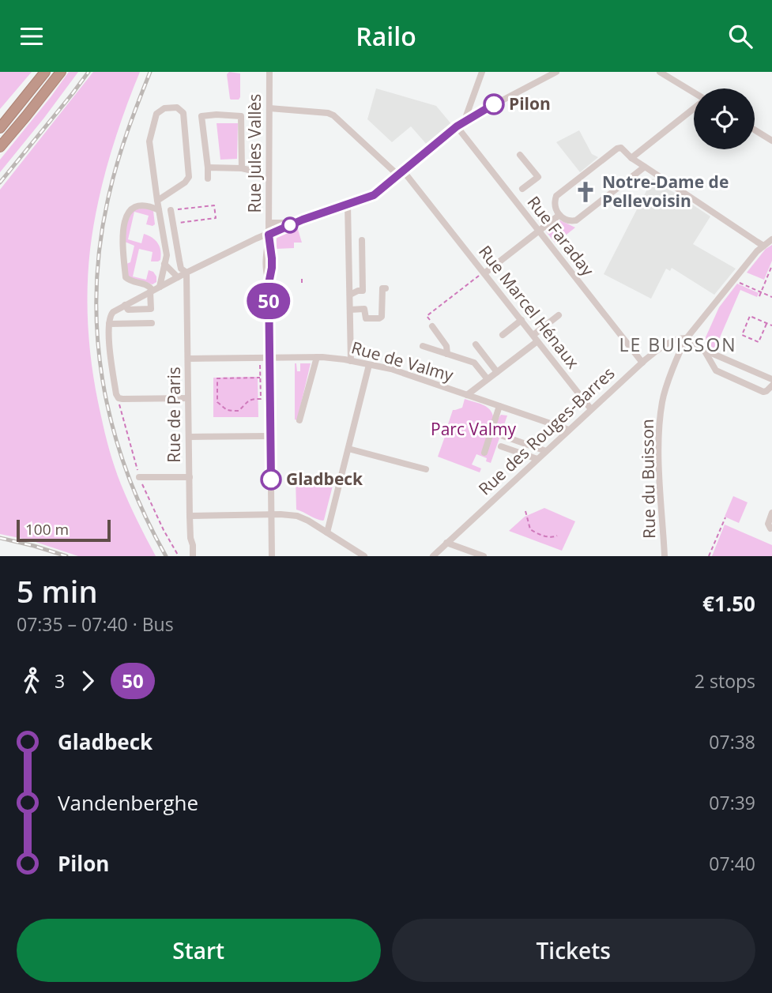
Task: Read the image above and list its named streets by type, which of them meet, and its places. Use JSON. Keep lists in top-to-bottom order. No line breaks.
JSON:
{"streets":{"street":["Rue Jules Vallès","Rue Faraday","Rue Marcel Hénaux","Rue de Valmy","Rue de Paris","Rue des Rouges-Barres","Rue du Buisson"]},"crossings":[["Rue Jules Vallès","Rue Marcel Hénaux"],["Rue Jules Vallès","Rue de Valmy"],["Rue Faraday","Rue des Rouges-Barres"],["Rue Marcel Hénaux","Rue des Rouges-Barres"],["Rue de Valmy","Rue de Paris"],["Rue de Valmy","Rue des Rouges-Barres"],["Rue des Rouges-Barres","Rue du Buisson"]],"districts":["LE BUISSON"],"parks":["Parc Valmy"],"places":{"other":["Pilon","Gladbeck"],"church":["Notre-Dame de Pellevoisin"]},"lines":["bus line 50"],"scale_bar":"100 m","page":{"header":"Railo","on_map":"50","scale":"100 m","heading":["5 min","07:35 – 07:40 · Bus","€1.50"],"legs":["3","50","2 stops"],"list":[{"name":"Gladbeck","value":"07:38"},{"name":"Vandenberghe","value":"07:39"},{"name":"Pilon","value":"07:40"}],"buttons":["Start","Tickets"]}}
